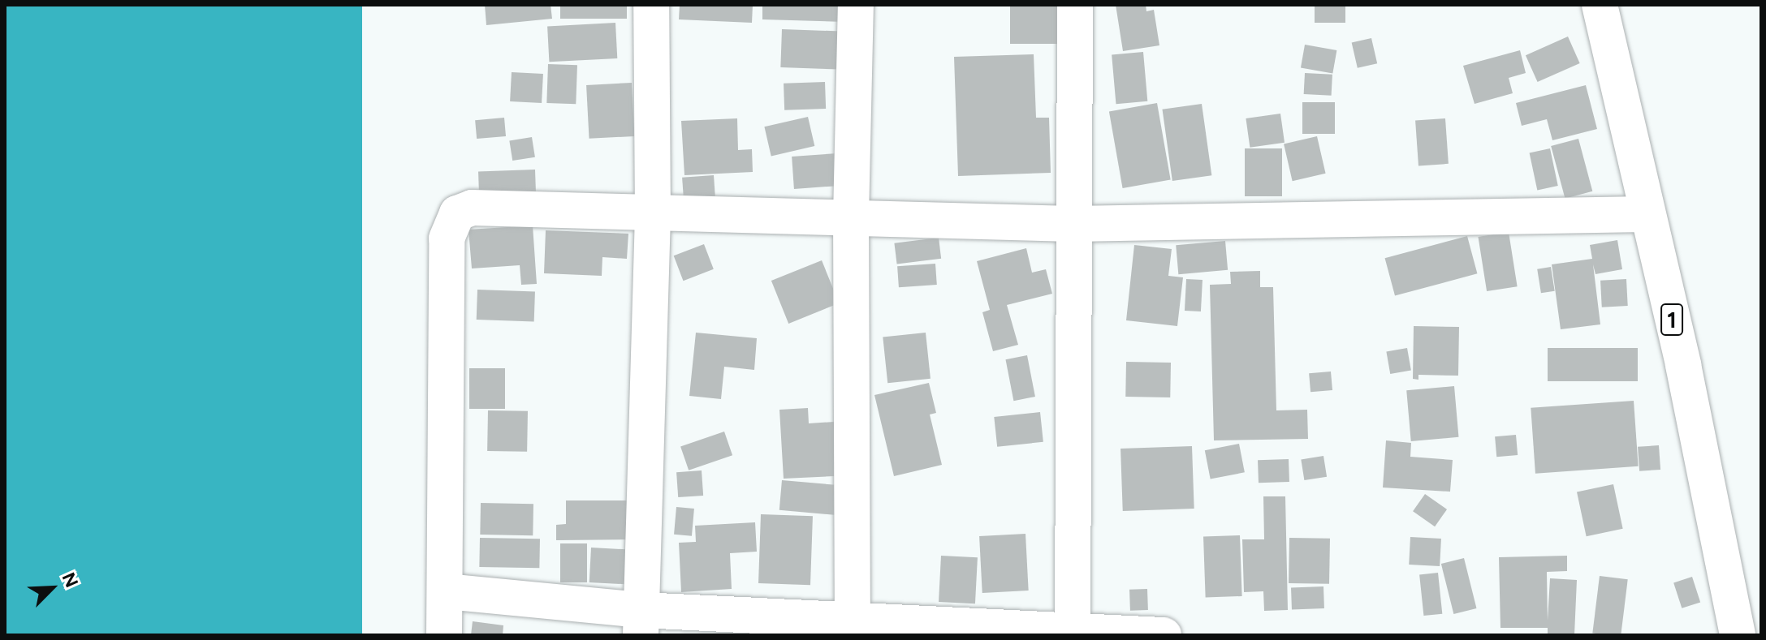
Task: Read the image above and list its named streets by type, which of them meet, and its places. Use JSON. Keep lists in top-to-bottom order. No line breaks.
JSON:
{"streets":{"main road":["1"]},"north":"top right"}
